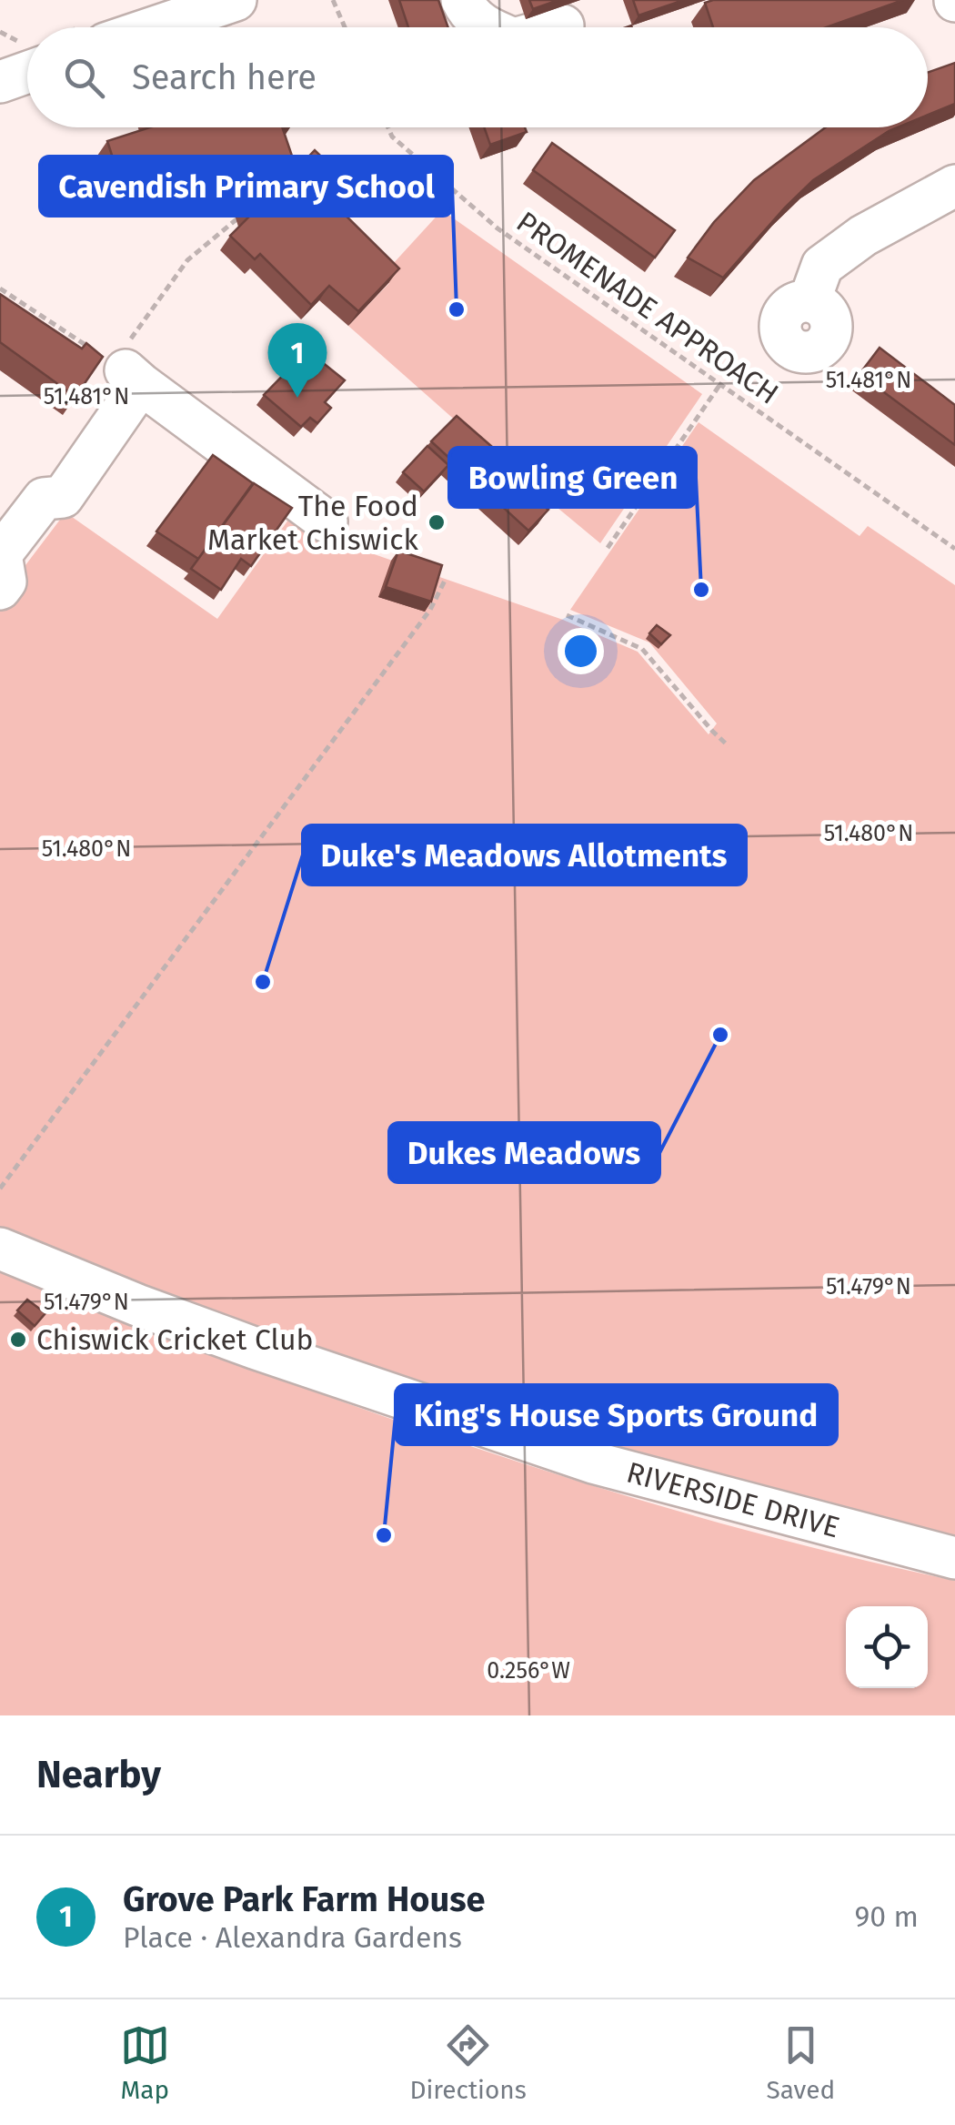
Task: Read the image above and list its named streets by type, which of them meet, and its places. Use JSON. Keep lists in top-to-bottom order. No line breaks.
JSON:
{"streets":{"street":["RIVERSIDE DRIVE"],"path":["PROMENADE APPROACH"]},"places":["Cavendish Primary School","The Food Market Chiswick","Bowling Green","Duke's Meadows Allotments","Dukes Meadows","Chiswick Cricket Club","King's House Sports Ground"],"page":{"search":"Search here","pins":"1","heading":"Nearby","list":[{"mark":"1","name":"Grove Park Farm House","note":"Place · Alexandra Gardens","value":"90 m"}],"nav":["Map","Directions","Saved"]},"coordinates":["51.481°N","51.480°N","51.479°N","0.256°W"]}
